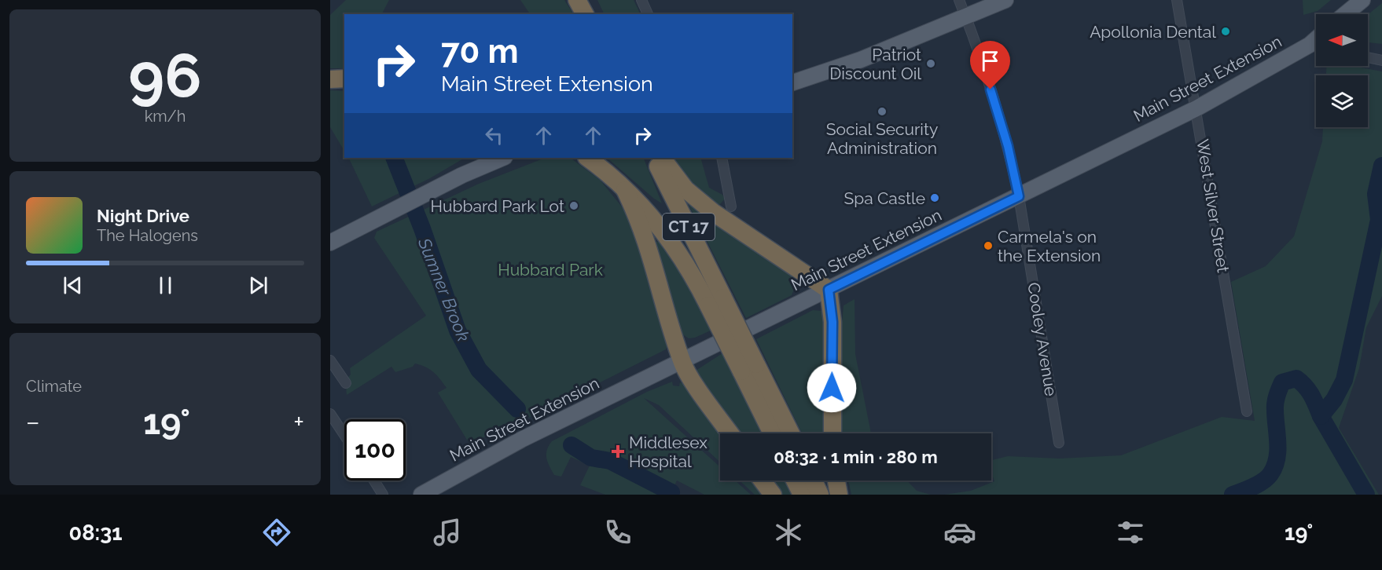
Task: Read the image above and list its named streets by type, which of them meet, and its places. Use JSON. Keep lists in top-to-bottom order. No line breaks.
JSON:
{"streets":{"highway":["CT 17"],"main road":["Main Street Extension"],"street":["West Silver Street","Cooley Avenue"]},"crossings":[["Main Street Extension","West Silver Street"],["Main Street Extension","Cooley Avenue"]],"water":["Sumner Brook"],"parks":["Hubbard Park"],"places":{"other":["Apollonia Dental","Patriot Discount Oil","Social Security Administration","Spa Castle","Hubbard Park Lot","Carmela's on the Extension"],"health":["Middlesex Hospital"]},"north":"left","page":{"tile":[["96","km/h"],"Climate"],"turn":["70 m","Main Street Extension"],"song":["Night Drive","The Halogens"],"heat":["−","19°","+"],"limit":"100","trip":"08:32 · 1 min · 280 m","tabs":["08:31","19°"]}}
